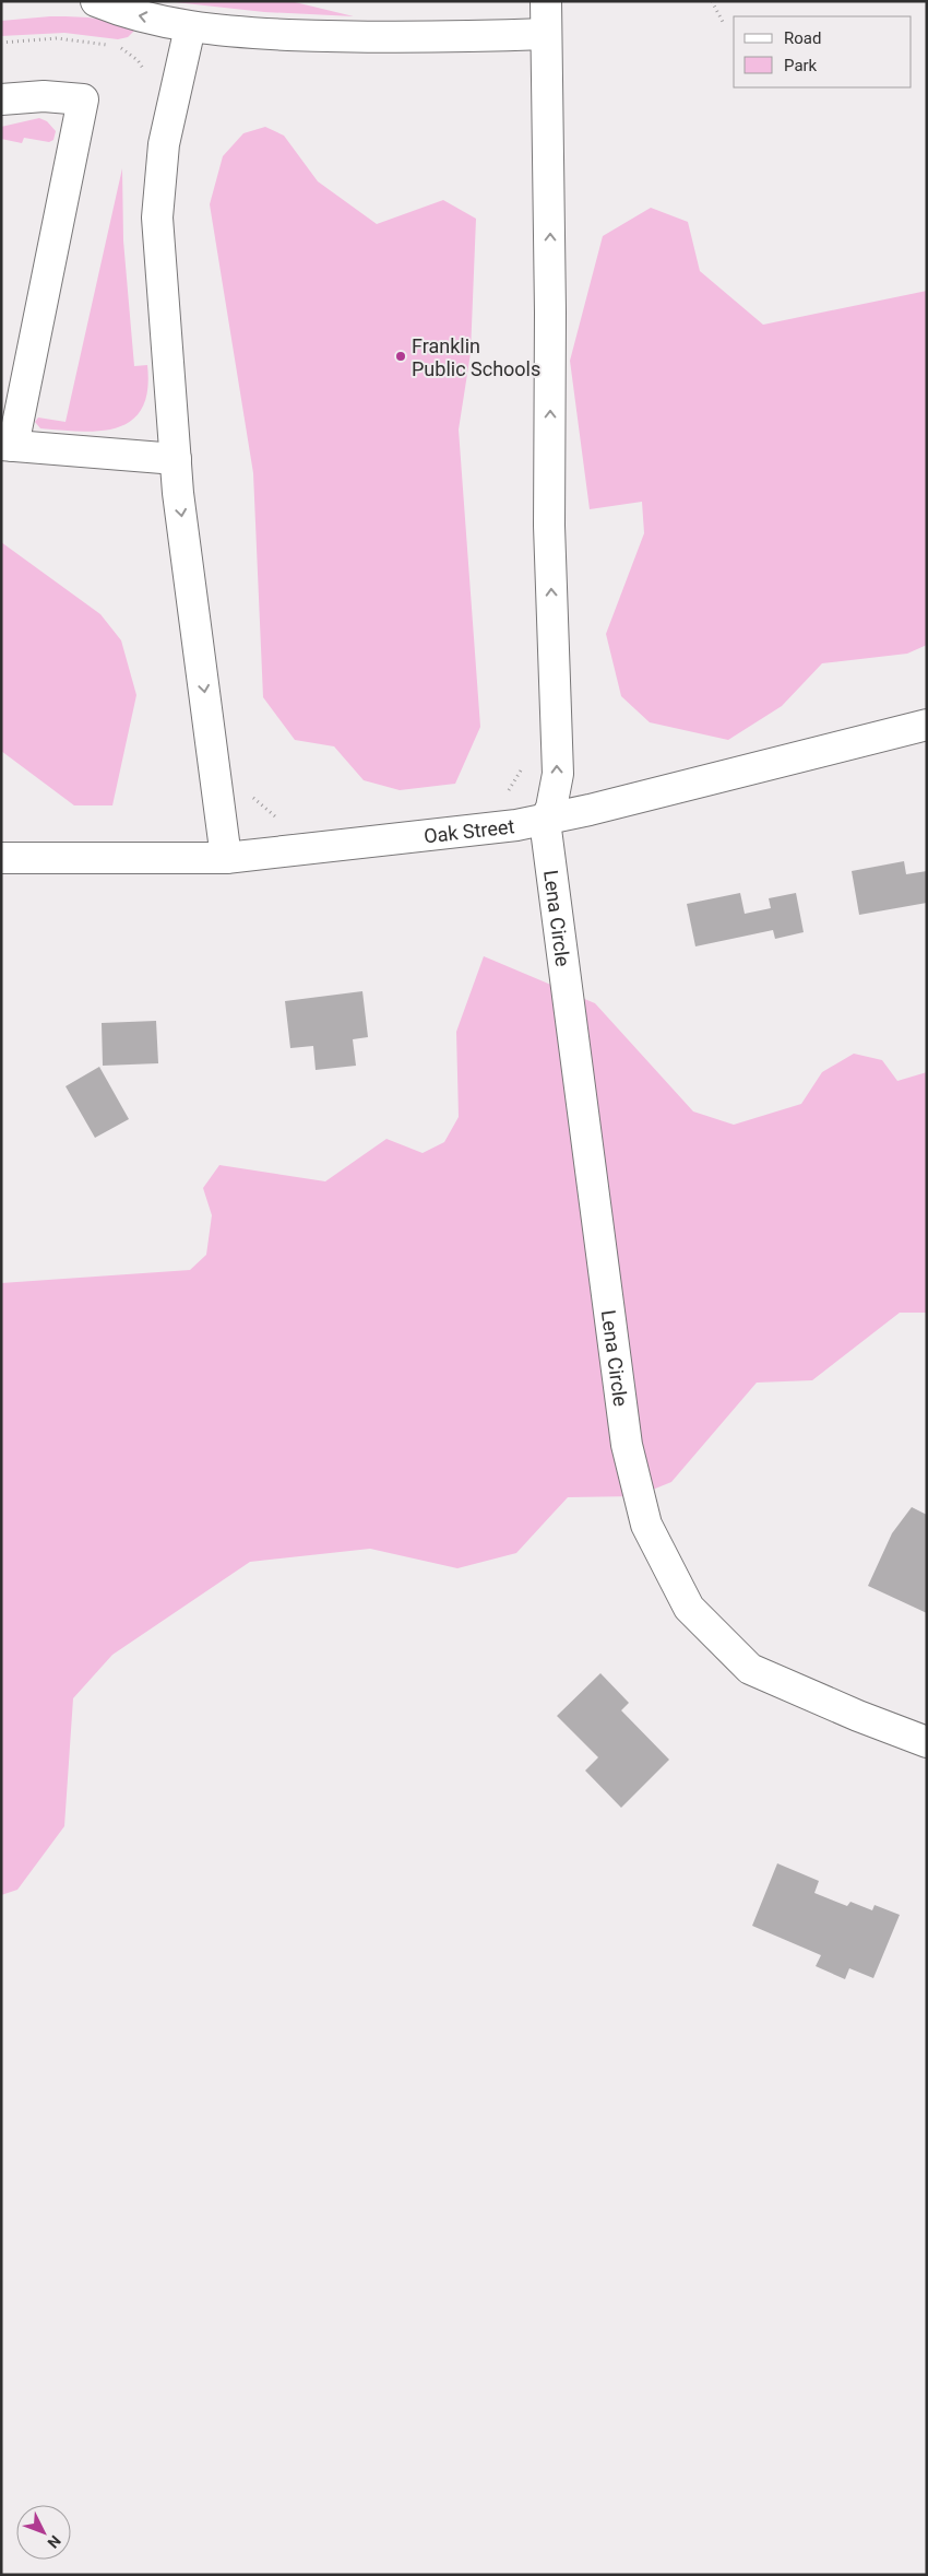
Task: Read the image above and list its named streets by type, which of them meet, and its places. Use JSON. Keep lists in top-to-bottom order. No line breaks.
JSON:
{"streets":{"street":["Oak Street","Lena Circle"]},"crossings":[["Oak Street","Lena Circle"]],"places":["Franklin Public Schools"],"legend":["Road","Park"],"north":"bottom right"}
